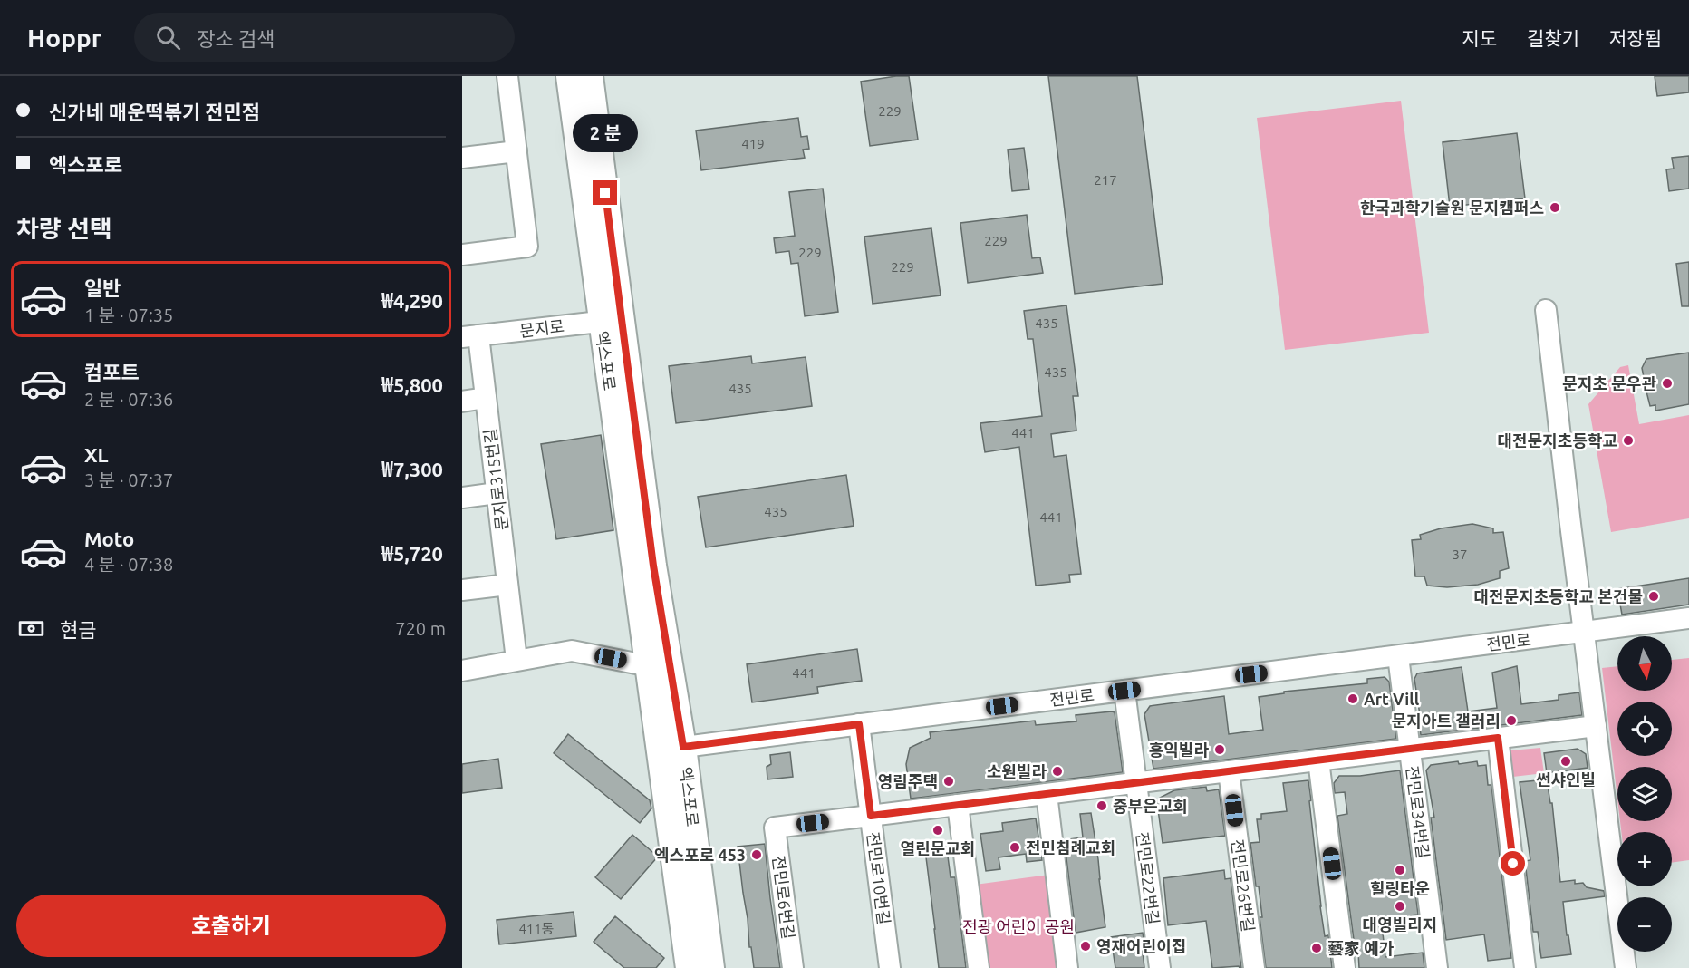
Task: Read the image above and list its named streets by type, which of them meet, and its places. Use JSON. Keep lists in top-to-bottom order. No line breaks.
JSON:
{"streets":{"main road":["엑스포로"],"street":["문지로","문지로315번길","전민로","전민로34번길","전민로10번길","전민로22번길","전민로26번길","전민로6번길"]},"crossings":[["문지로","엑스포로"],["문지로","문지로315번길"],["엑스포로","전민로"],["전민로","전민로34번길"],["전민로","전민로10번길"],["전민로","전민로22번길"],["전민로10번길","전민로6번길"]],"parks":["전광 어린이 공원"],"places":["한국과학기술원 문지캠퍼스","문지초 문우관","대전문지초등학교","대전문지초등학교 본건물","Art Vill","문지아트 갤러리","홍익빌라","썬샤인빌","소원빌라","영림주택","중부은교회","열린문교회","전민침례교회","엑스포로 453","힐링타운","대영빌리지","영재어린이집","藝家 예가"],"house_numbers":["229","419","217","229","229","229","435","435","435","441","435","441","37","441","411동"],"north":"bottom","page":{"header":"Hoppr","search":"장소 검색","nav":["지도","길찾기","저장됨"],"banner":["신가네 매운떡볶기 전민점","엑스포로"],"bubble":"2 분","heading":"차량 선택","list":[{"name":"일반","note":"1 분 · 07:35","value":"₩4,290"},{"name":"컴포트","note":"2 분 · 07:36","value":"₩5,800"},{"name":"XL","note":"3 분 · 07:37","value":"₩7,300"},{"name":"Moto","note":"4 분 · 07:38","value":"₩5,720"}],"pay":["현금","720 m"],"map_buttons":["+","−"],"buttons":"호출하기"}}
